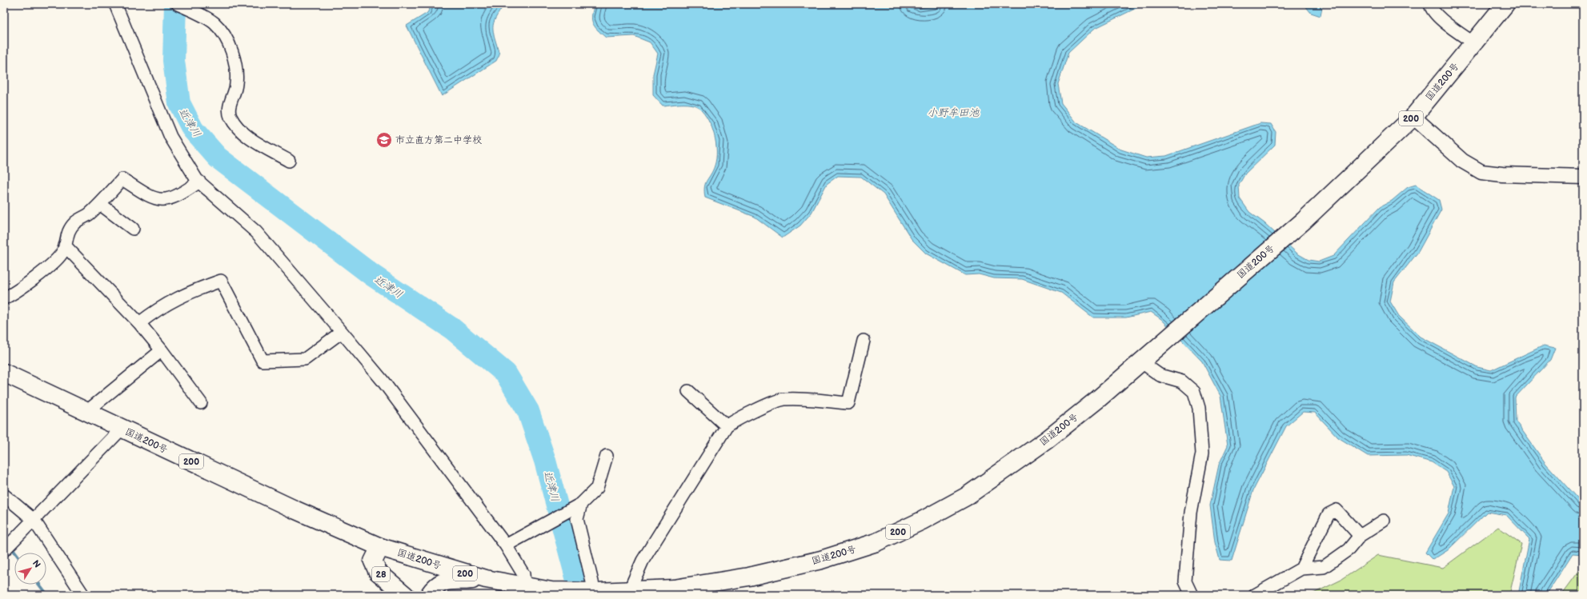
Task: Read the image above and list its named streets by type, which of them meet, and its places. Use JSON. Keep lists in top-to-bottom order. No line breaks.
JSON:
{"streets":{"main road":["国道200号","200","28"]},"crossings":[["国道200号","28"]],"water":["小野牟田池","近津川"],"places":{"school or university":["市立直方第二中学校"]},"north":"top right"}
